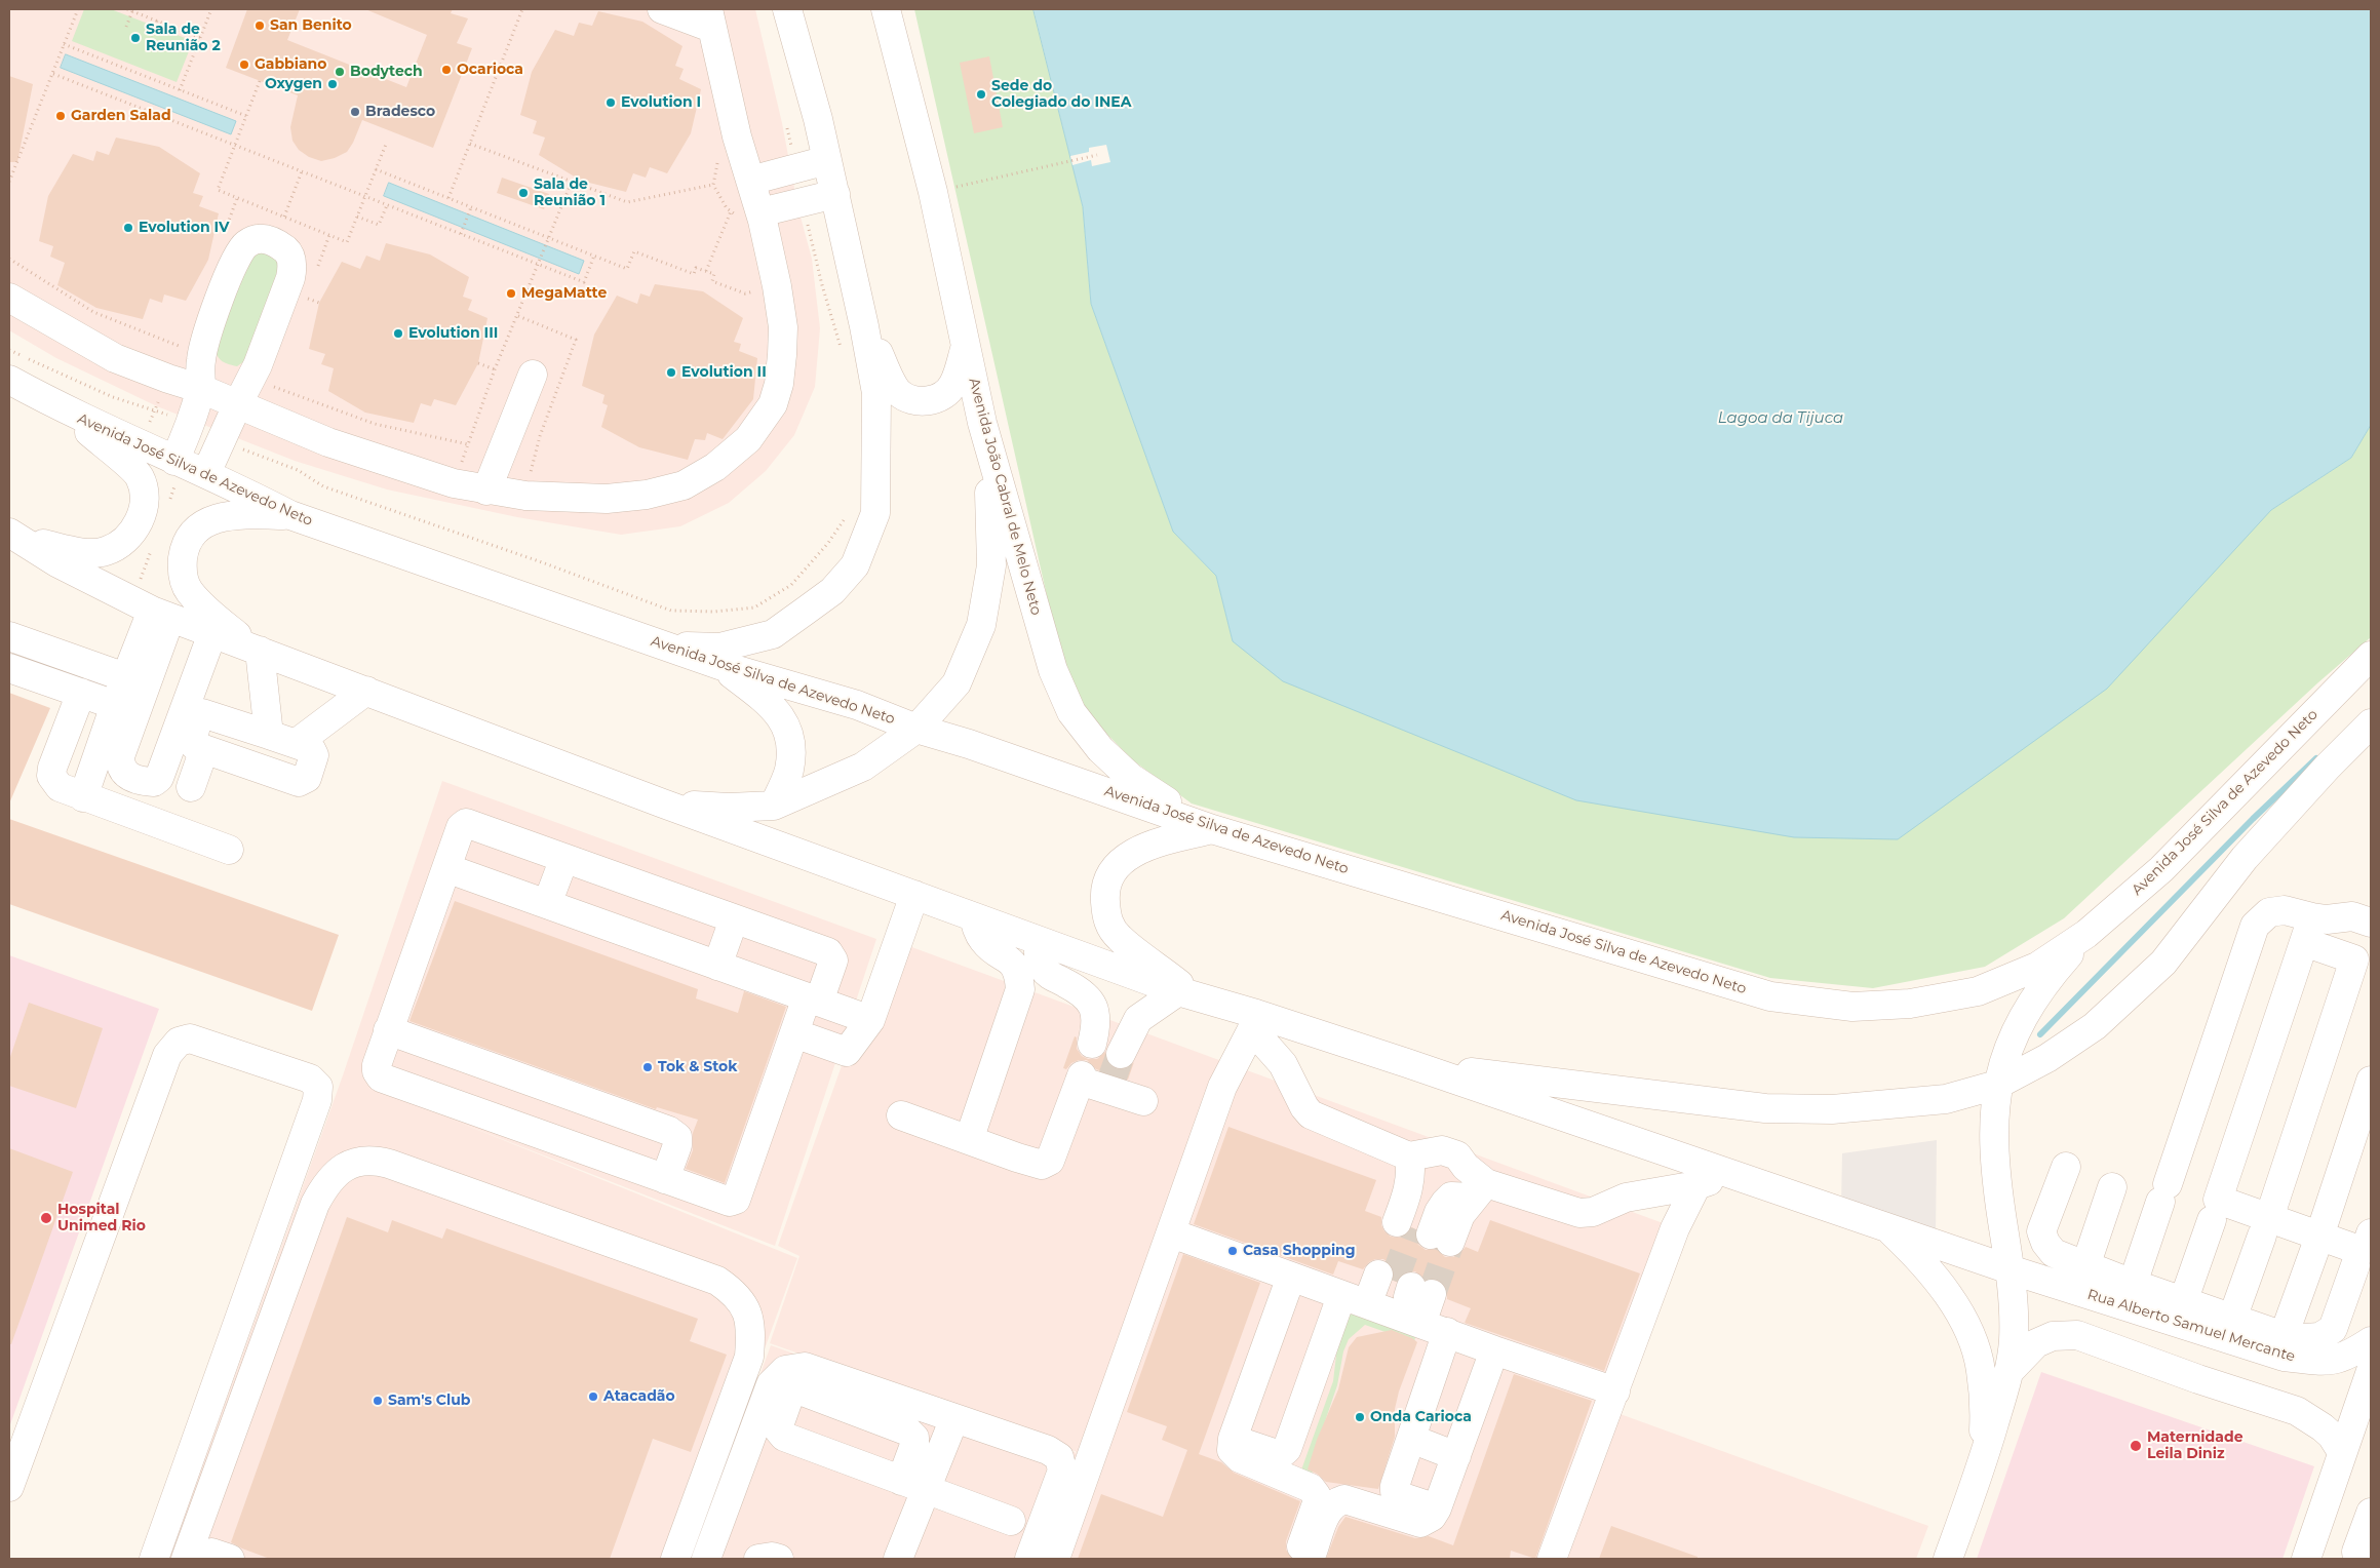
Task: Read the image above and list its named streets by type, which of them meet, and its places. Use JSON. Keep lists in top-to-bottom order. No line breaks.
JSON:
{"streets":{"street":["Avenida José Silva de Azevedo Neto","Avenida João Cabral de Melo Neto","Rua Alberto Samuel Mercante"]},"crossings":[["Avenida José Silva de Azevedo Neto","Avenida João Cabral de Melo Neto"]],"water":["Lagoa da Tijuca"],"places":["San Benito","Sala de Reunião 2","Gabbiano","Ocarioca","Bodytech","Oxygen","Sede do Colegiado do INEA","Evolution I","Bradesco","Garden Salad","Sala de Reunião 1","Evolution IV","MegaMatte","Evolution III","Evolution II","Tok & Stok","Hospital Unimed Rio","Casa Shopping","Atacadão","Sam's Club","Onda Carioca","Maternidade Leila Diniz"]}
